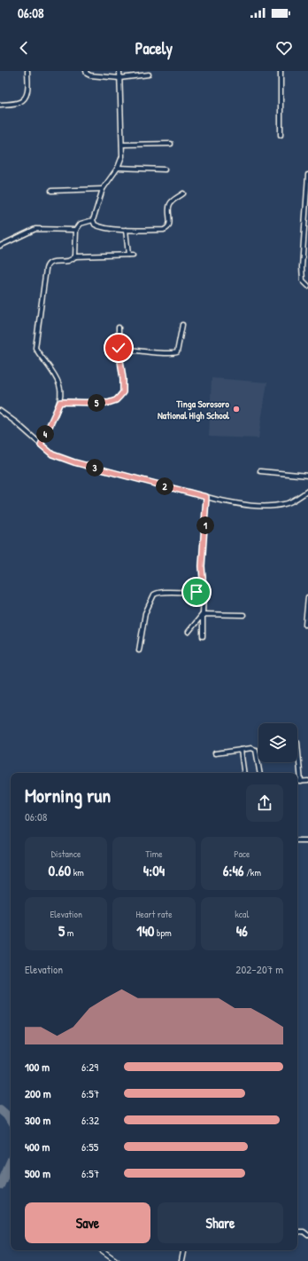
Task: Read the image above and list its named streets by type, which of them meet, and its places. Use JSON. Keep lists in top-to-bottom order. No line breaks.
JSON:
{"places":["Tinga Sorosoro National High School"],"page":{"status":"06:08","header":"Pacely","pins":["5","4","3","2","1"],"heading":["Morning run","06:08"],"stats":[["Distance","0.60 km"],["Time","4:04"],["Pace","6:46 /km"],["Elevation","5 m"],["Heart rate","140 bpm"],["kcal","46"]],"chart":["Elevation","202–207 m"],"list":[{"name":"100 m","note":"6:29"},{"name":"200 m","note":"6:57"},{"name":"300 m","note":"6:32"},{"name":"400 m","note":"6:55"},{"name":"500 m","note":"6:57"}],"buttons":["Save","Share"]}}
